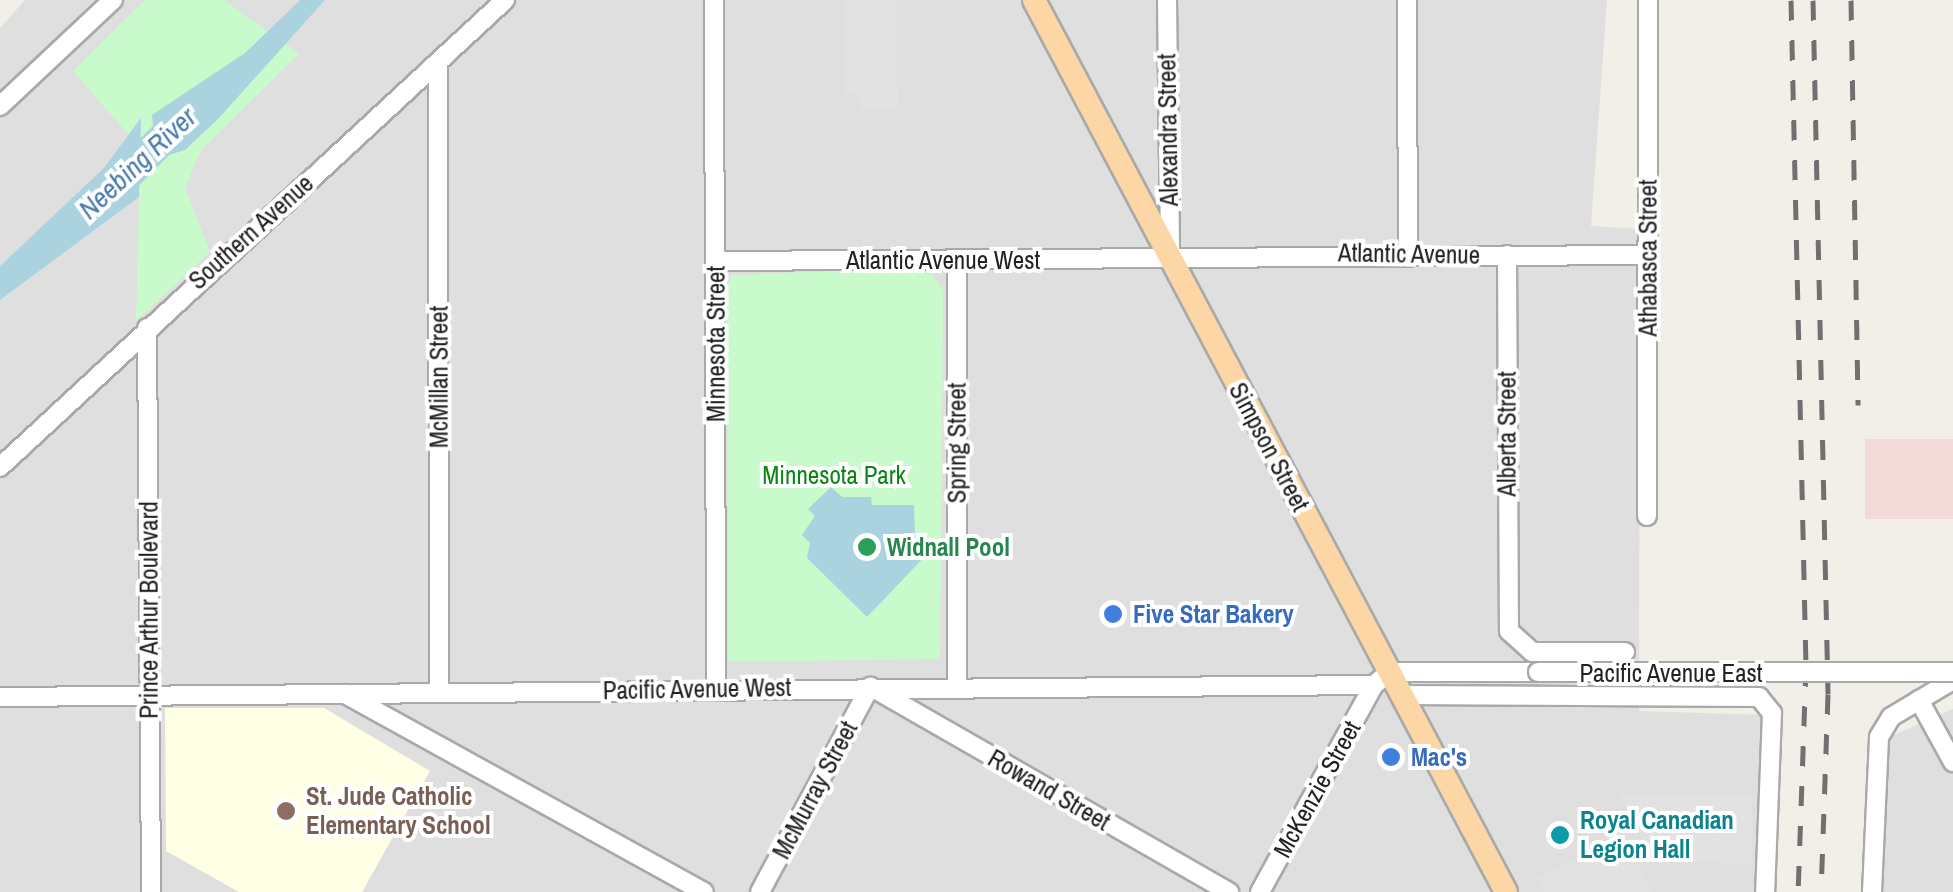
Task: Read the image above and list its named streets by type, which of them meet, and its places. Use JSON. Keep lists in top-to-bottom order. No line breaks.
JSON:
{"streets":{"main road":["Simpson Street"],"street":["Alexandra Street","Southern Avenue","Atlantic Avenue","Athabasca Street","Atlantic Avenue West","Minnesota Street","McMillan Street","Alberta Street","Spring Street","Prince Arthur Boulevard","Pacific Avenue East","Pacific Avenue West","McKenzie Street","McMurray Street","Rowand Street"]},"crossings":[["Alexandra Street","Atlantic Avenue"],["Alexandra Street","Atlantic Avenue West"],["Alexandra Street","Simpson Street"],["Southern Avenue","McMillan Street"],["Southern Avenue","Prince Arthur Boulevard"],["Atlantic Avenue","Athabasca Street"],["Atlantic Avenue","Atlantic Avenue West"],["Atlantic Avenue","Alberta Street"],["Atlantic Avenue","Simpson Street"],["Atlantic Avenue West","Minnesota Street"],["Atlantic Avenue West","Spring Street"],["Atlantic Avenue West","Simpson Street"],["Minnesota Street","Pacific Avenue West"],["McMillan Street","Pacific Avenue West"],["Spring Street","Pacific Avenue West"],["Simpson Street","Pacific Avenue East"],["Simpson Street","Pacific Avenue West"],["Simpson Street","McKenzie Street"],["Prince Arthur Boulevard","Pacific Avenue West"],["Pacific Avenue East","Pacific Avenue West"],["Pacific Avenue East","McKenzie Street"],["Pacific Avenue West","McKenzie Street"],["Pacific Avenue West","McMurray Street"],["Pacific Avenue West","Rowand Street"],["McMurray Street","Rowand Street"]],"water":["Neebing River"],"parks":["Minnesota Park"],"places":["Widnall Pool","Five Star Bakery","Mac's","St. Jude Catholic Elementary School","Royal Canadian Legion Hall"]}
